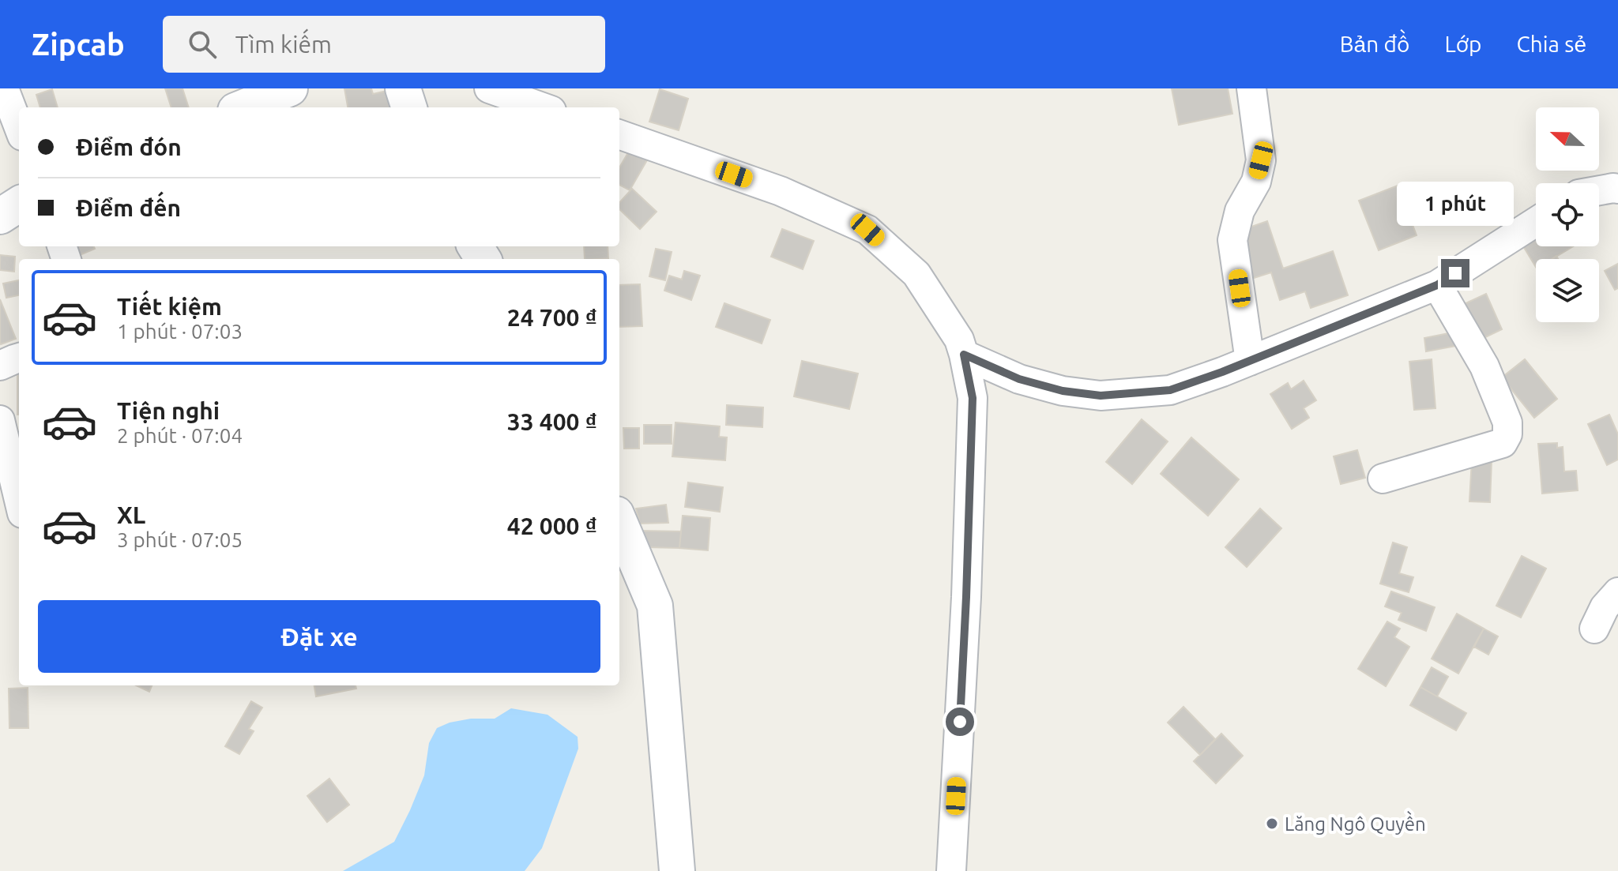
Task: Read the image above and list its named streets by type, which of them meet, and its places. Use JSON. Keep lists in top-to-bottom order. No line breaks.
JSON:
{"places":["Lăng Ngô Quyền"],"north":"left","page":{"header":"Zipcab","search":"Tìm kiếm","nav":["Bản đồ","Lớp","Chia sẻ"],"banner":["Điểm đón","Điểm đến"],"bubble":"1 phút","list":[{"name":"Tiết kiệm","note":"1 phút · 07:03","value":"24 700 ₫"},{"name":"Tiện nghi","note":"2 phút · 07:04","value":"33 400 ₫"},{"name":"XL","note":"3 phút · 07:05","value":"42 000 ₫"}],"buttons":"Đặt xe"}}
